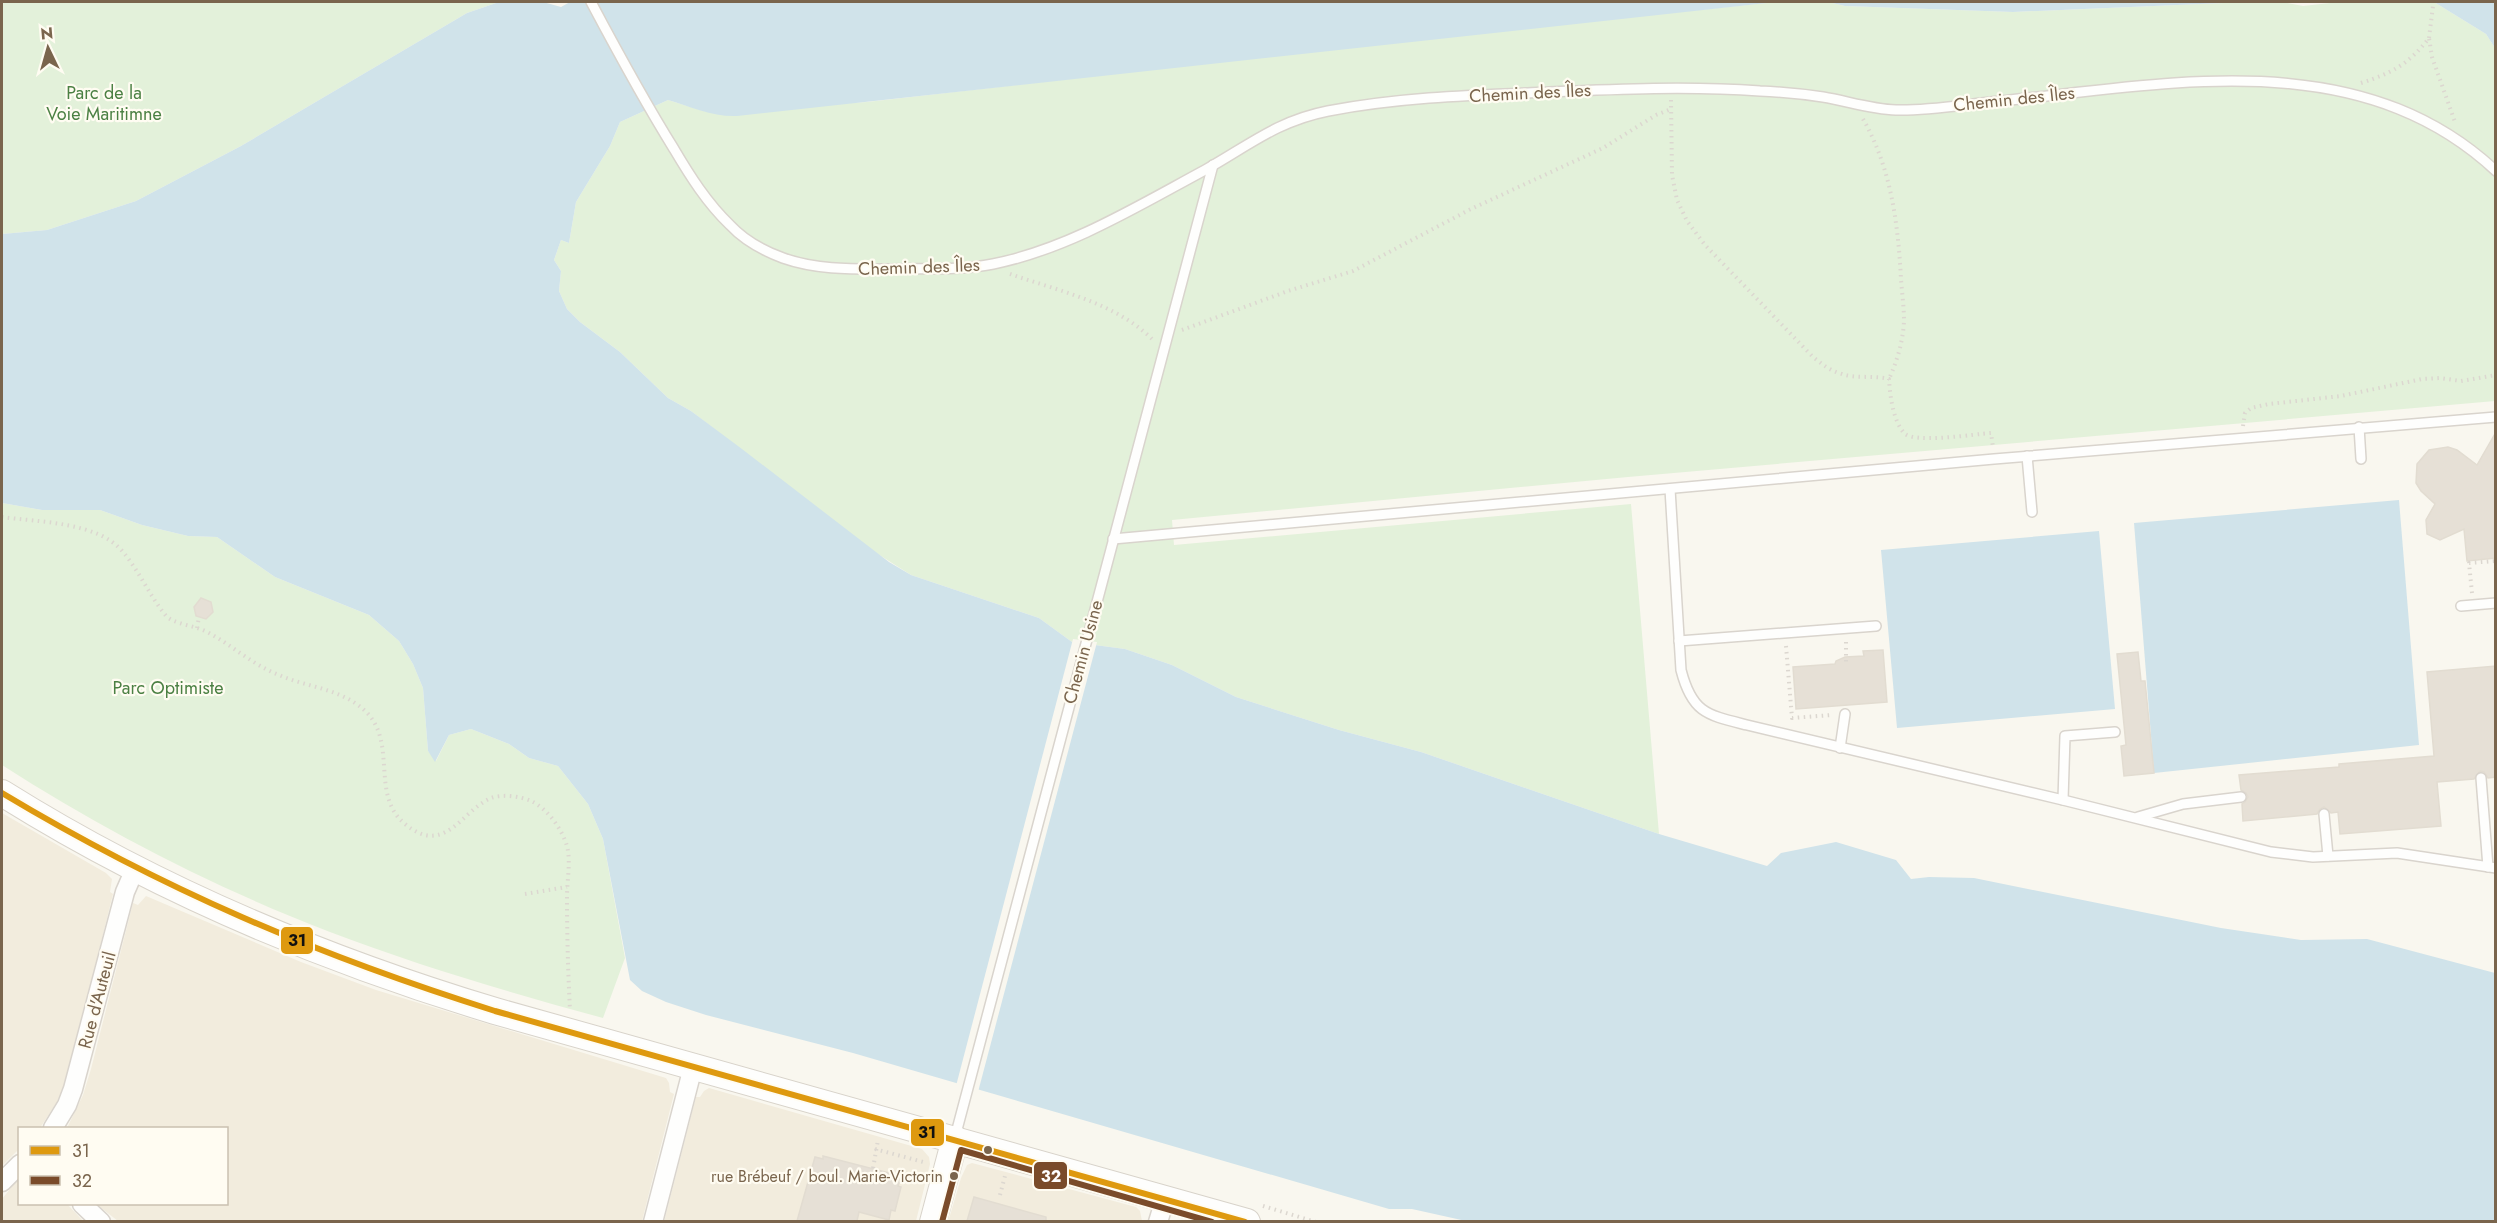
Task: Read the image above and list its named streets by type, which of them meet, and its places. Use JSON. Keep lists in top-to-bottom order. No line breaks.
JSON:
{"streets":{"street":["Rue d'Auteuil"],"lane":["Chemin des Îles","Chemin Usine"]},"crossings":[["Chemin des Îles","Chemin Usine"]],"parks":["Parc de la Voie Maritimne","Parc Optimiste"],"places":["rue Brébeuf / boul. Marie-Victorin"],"lines":["transit line 31","transit line 32"],"legend":["31","32"],"north":"top"}
